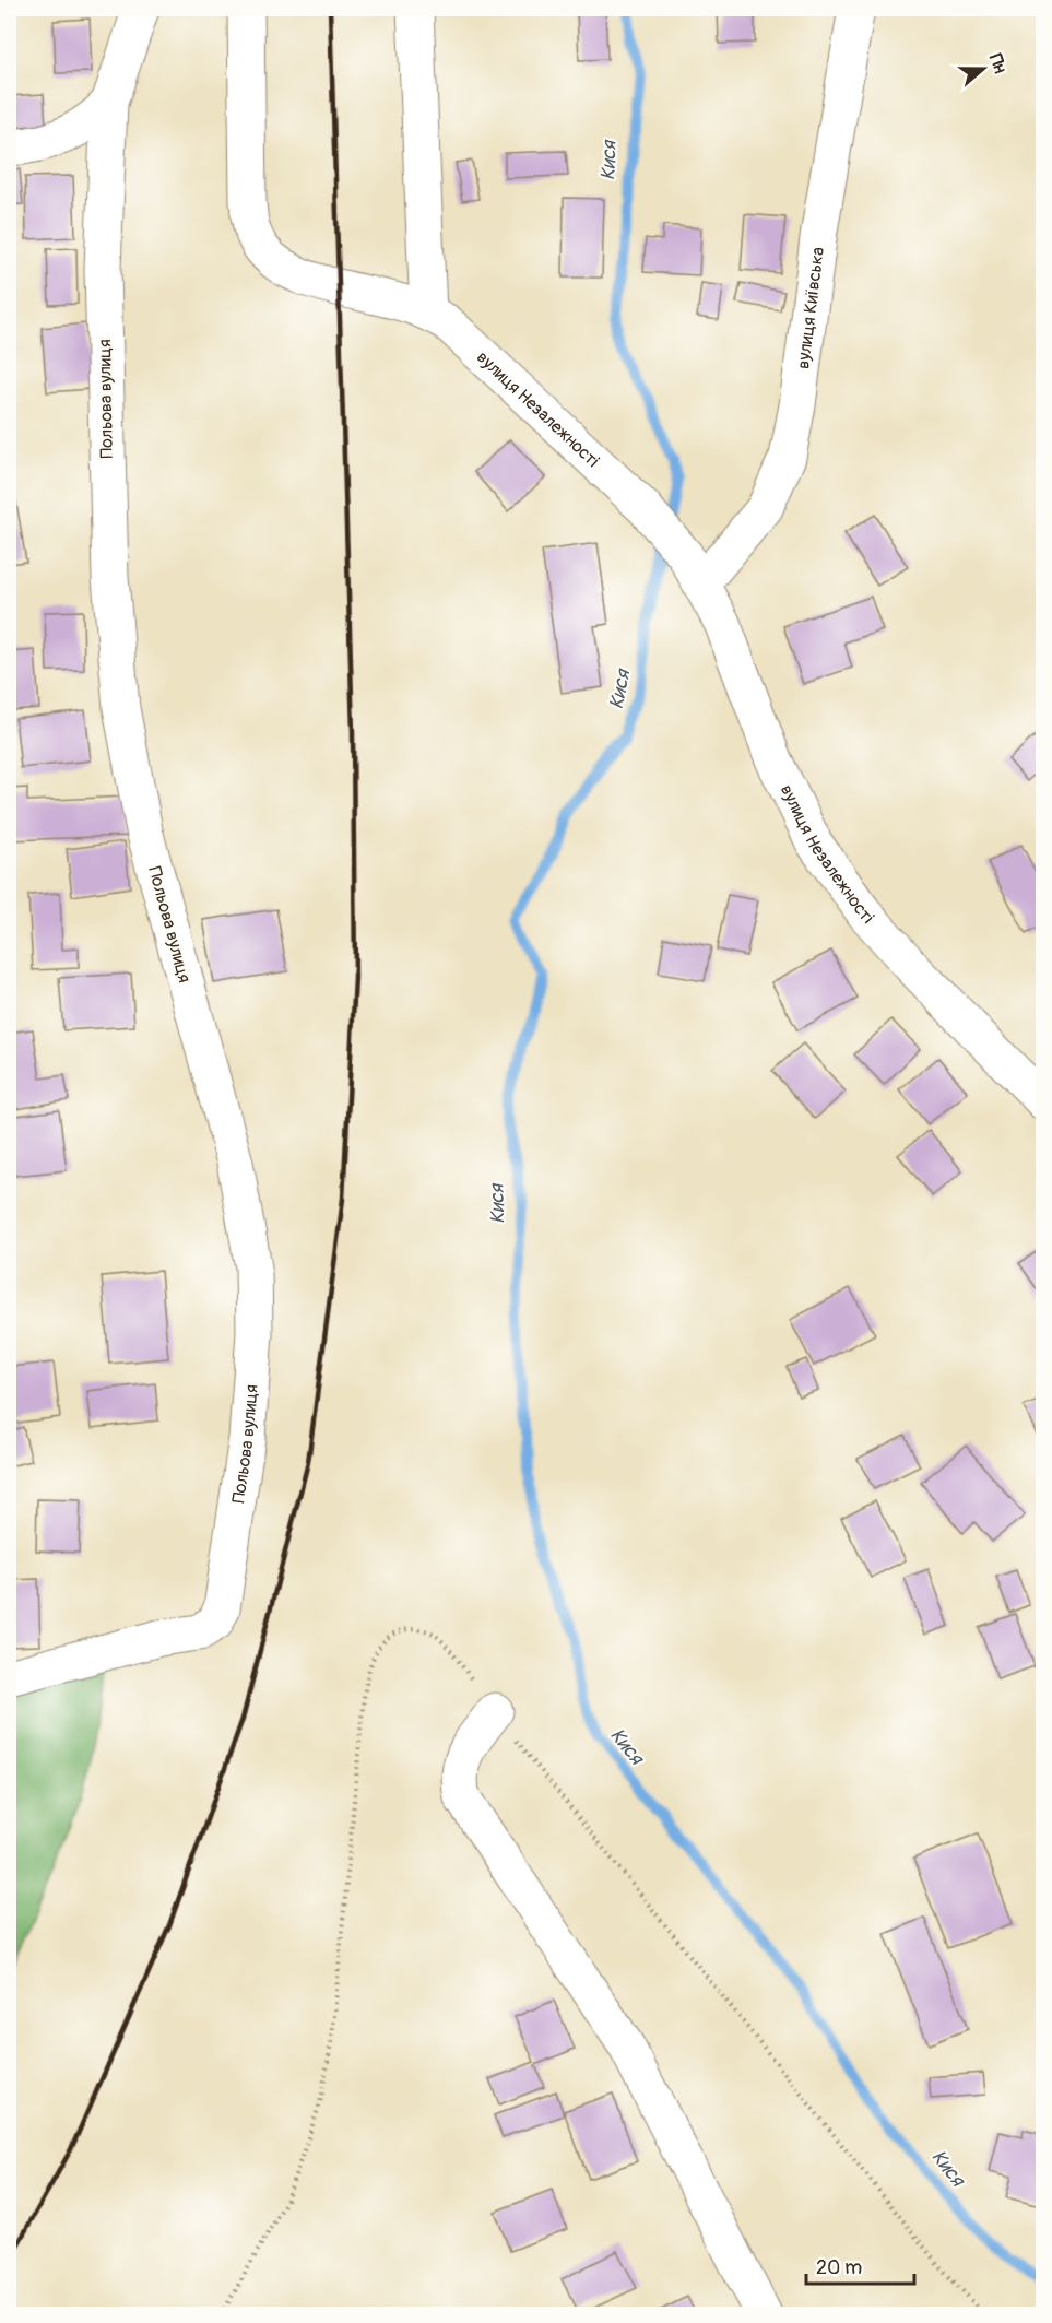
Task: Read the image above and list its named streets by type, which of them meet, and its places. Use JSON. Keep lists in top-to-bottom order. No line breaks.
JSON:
{"streets":{"street":["вулиця Київська","Польова вулиця","вулиця Незалежності"]},"crossings":[["вулиця Київська","вулиця Незалежності"]],"water":["Кися"],"scale_bar":"20 m","north":"right"}
